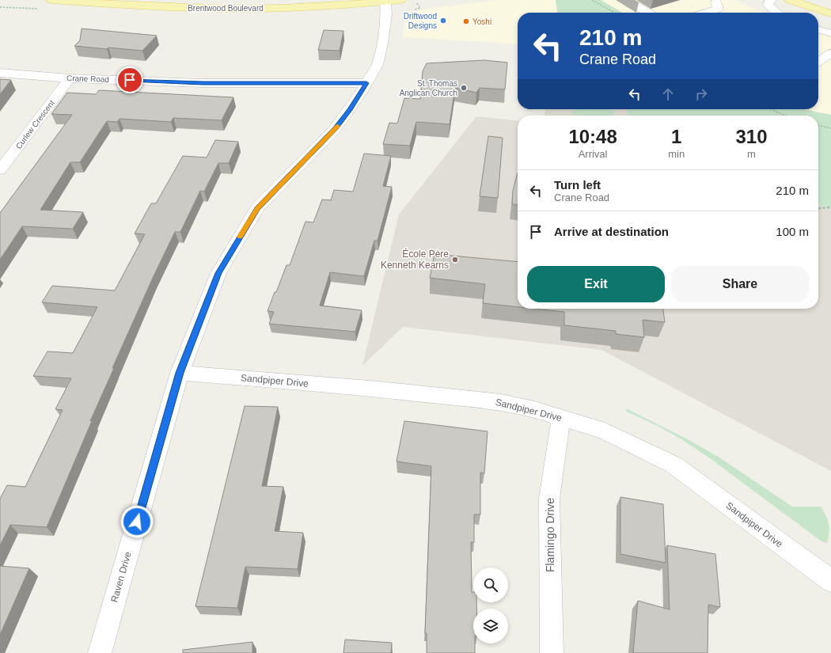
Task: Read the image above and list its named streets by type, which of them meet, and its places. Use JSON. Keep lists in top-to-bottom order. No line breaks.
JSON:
{"streets":{"main road":["Brentwood Boulevard"],"street":["Crane Road","Curlew Crescent","Sandpiper Drive","Flamingo Drive","Raven Drive"]},"crossings":[["Brentwood Boulevard","Raven Drive"],["Crane Road","Curlew Crescent"],["Crane Road","Raven Drive"],["Sandpiper Drive","Flamingo Drive"],["Sandpiper Drive","Raven Drive"]],"places":["Driftwood Designs","Yoshi","St. Thomas Anglican Church","École Père Kenneth Kearns"],"page":{"turn":["210 m","Crane Road"],"eta":["10:48","Arrival","1","min","310","m"],"list":[{"name":"Turn left","note":"Crane Road","value":"210 m"},{"name":"Arrive at destination","value":"100 m"}],"buttons":["Exit","Share"]}}
